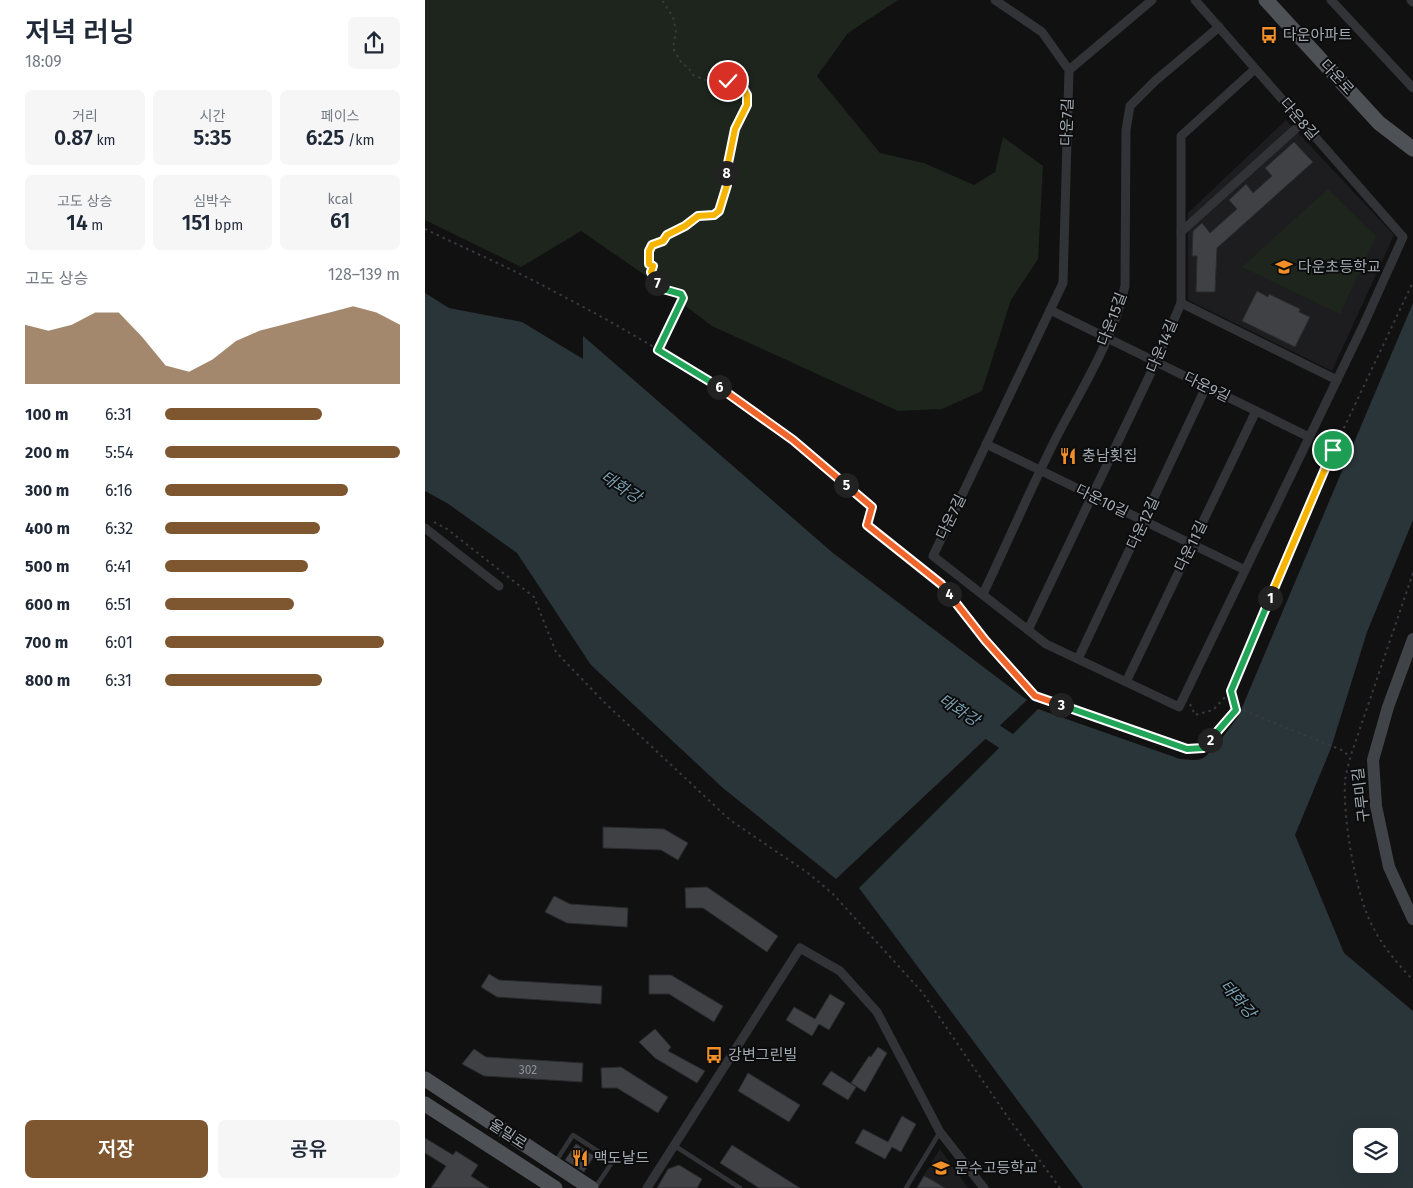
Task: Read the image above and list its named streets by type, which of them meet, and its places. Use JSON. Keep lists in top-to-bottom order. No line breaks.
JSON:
{"streets":{"main road":["다운로","울밀로"],"street":["다운8길","다운7길","다운15길","다운14길","다운9길","다운10길","다운12길","다운11길","구루미길"]},"crossings":[["다운8길","다운15길"],["다운8길","다운14길"],["다운7길","다운15길"],["다운7길","다운14길"],["다운7길","다운9길"],["다운7길","다운10길"],["다운7길","다운12길"],["다운7길","다운11길"],["다운15길","다운9길"],["다운15길","다운10길"],["다운14길","다운9길"],["다운14길","다운10길"],["다운9길","다운12길"],["다운9길","다운11길"],["다운10길","다운12길"],["다운10길","다운11길"]],"water":["태화강"],"places":{"bus stop":["다운아파트","강변그린빌"],"school or university":["다운초등학교","문수고등학교"],"restaurant":["충남횟집","맥도날드"]},"house_numbers":["302"],"page":{"heading":["저녁 러닝","18:09"],"stats":[["거리","0.87 km"],["시간","5:35"],["페이스","6:25 /km"],["고도 상승","14 m"],["심박수","151 bpm"],["kcal","61"]],"pins":["8","7","6","5","4","1","3","2"],"chart":["고도 상승","128–139 m"],"list":[{"name":"100 m","note":"6:31"},{"name":"200 m","note":"5:54"},{"name":"300 m","note":"6:16"},{"name":"400 m","note":"6:32"},{"name":"500 m","note":"6:41"},{"name":"600 m","note":"6:51"},{"name":"700 m","note":"6:01"},{"name":"800 m","note":"6:31"}],"buttons":["저장","공유"]}}
